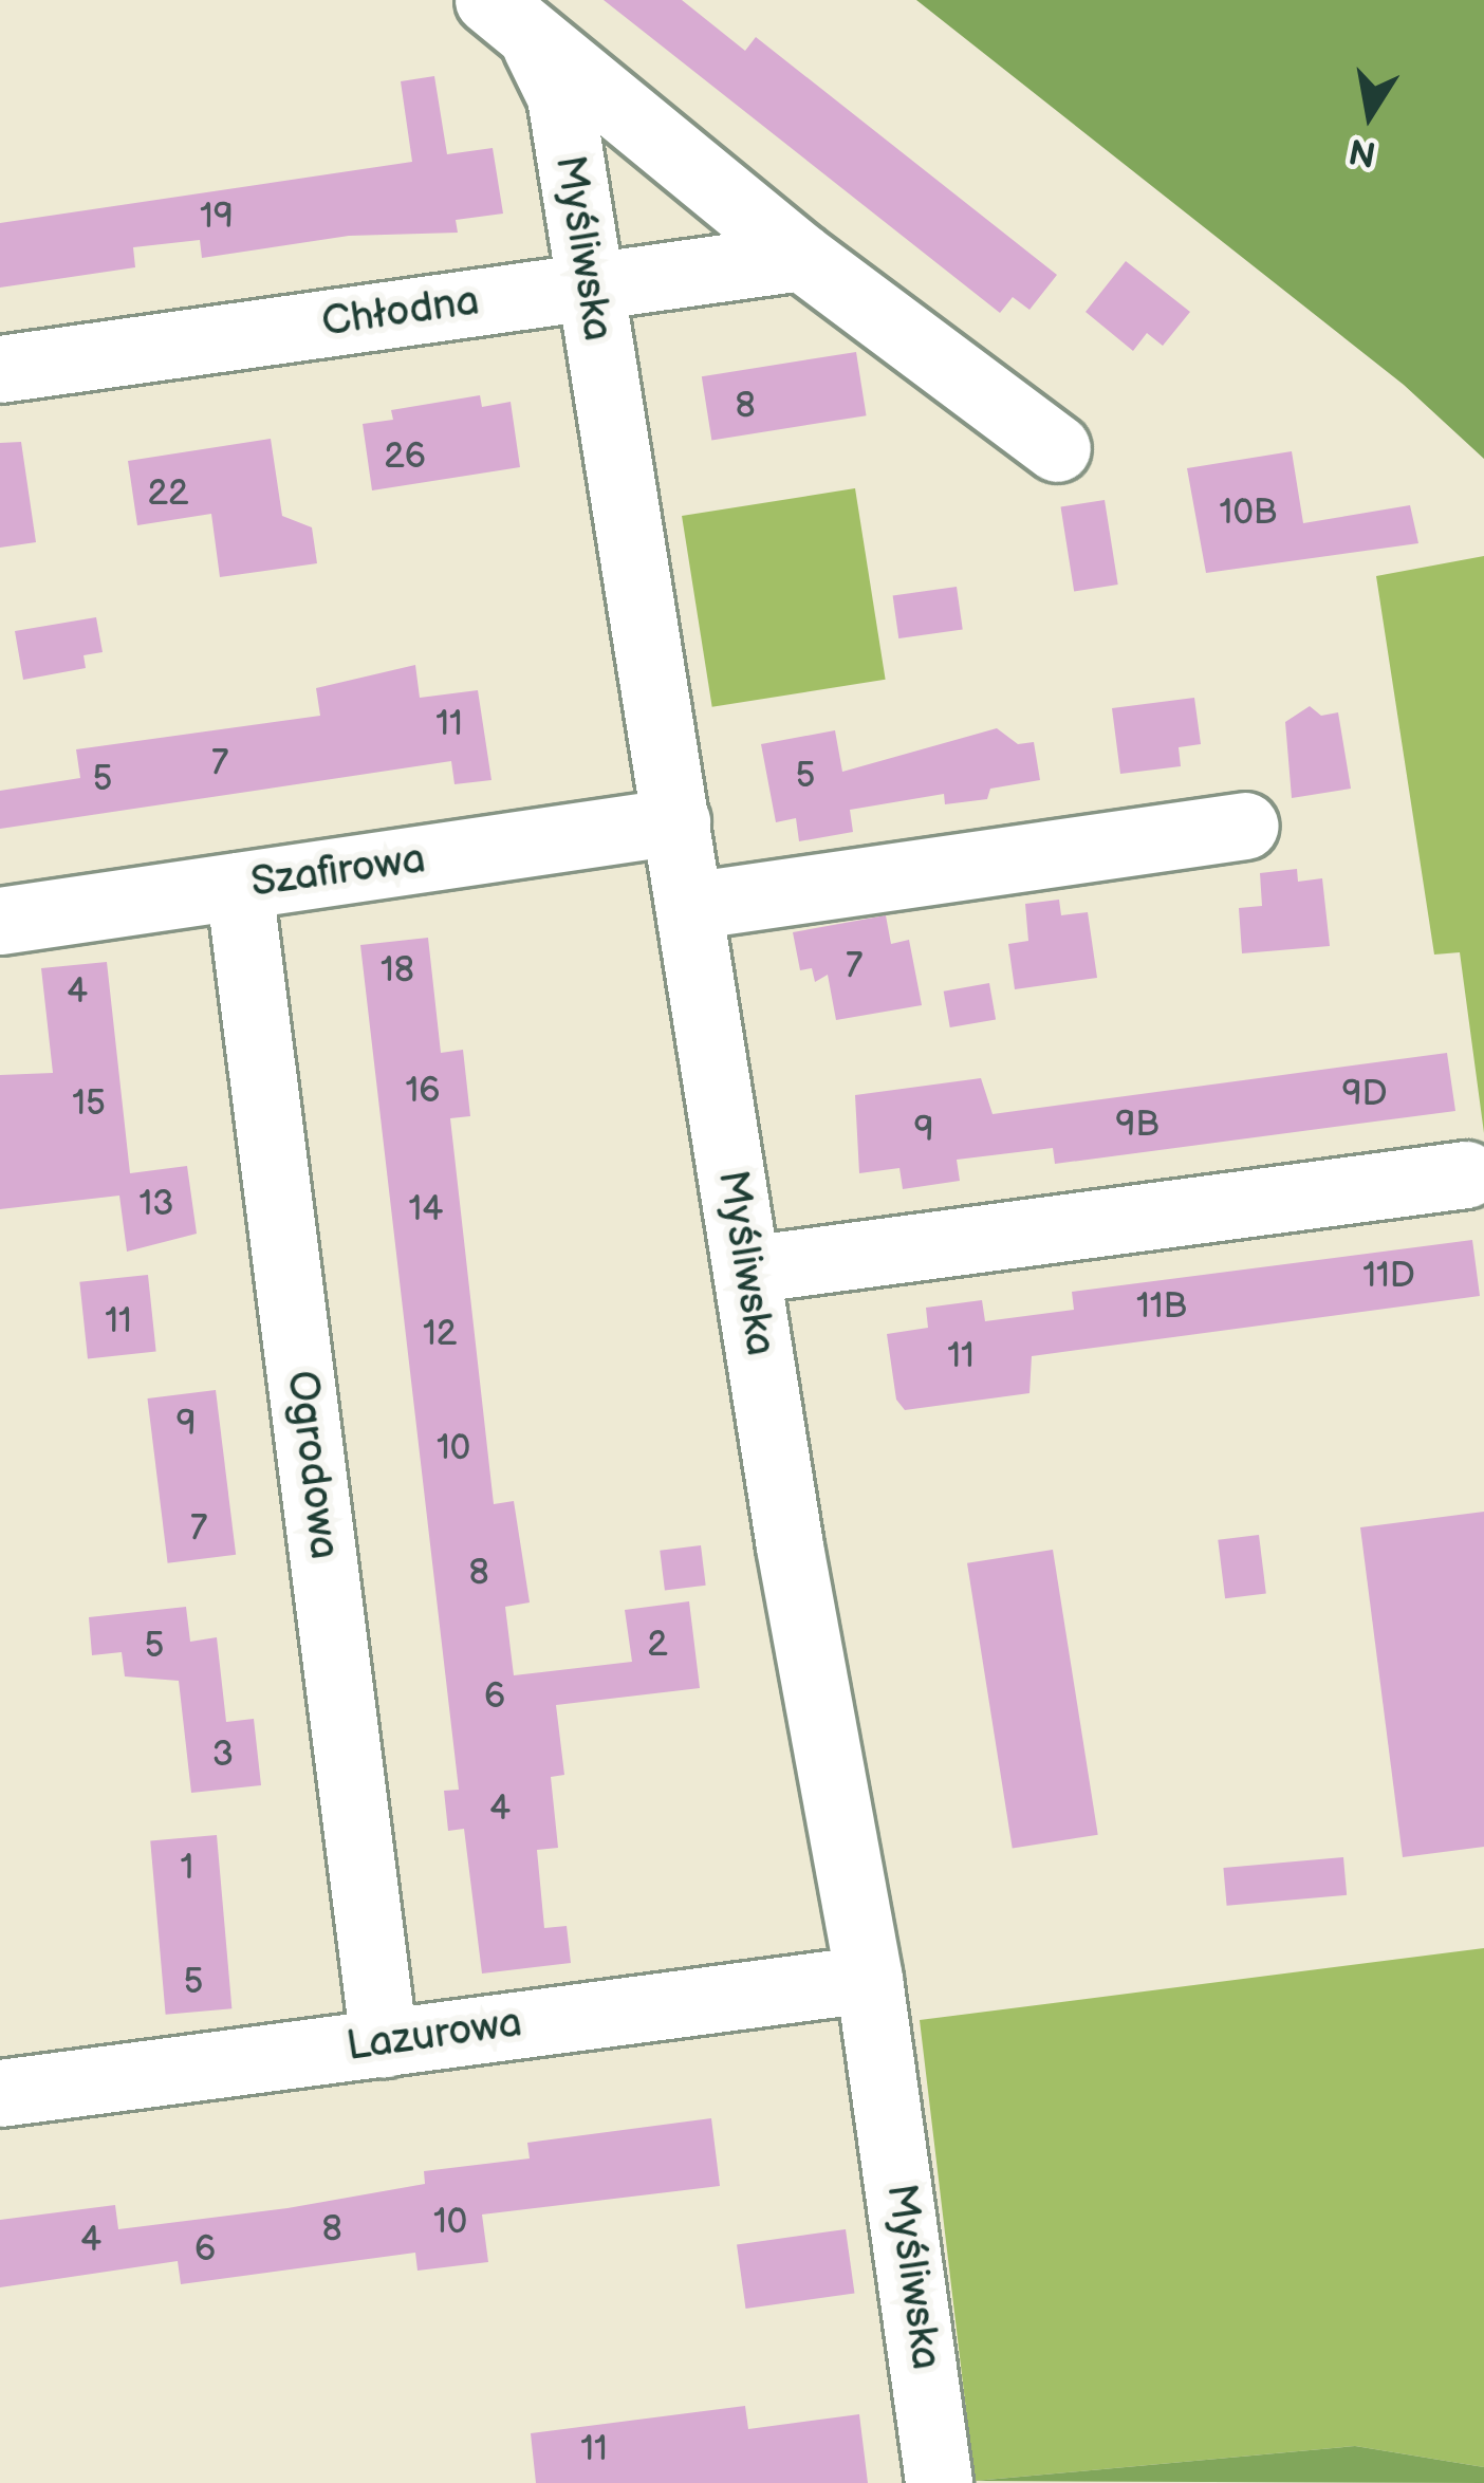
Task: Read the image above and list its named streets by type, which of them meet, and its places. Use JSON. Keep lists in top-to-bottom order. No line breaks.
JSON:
{"streets":{"street":["Myśliwska","Chłodna","Szafirowa","Ogrodowa","Lazurowa"]},"crossings":[["Myśliwska","Chłodna"],["Myśliwska","Szafirowa"],["Myśliwska","Lazurowa"],["Szafirowa","Ogrodowa"],["Ogrodowa","Lazurowa"]],"house_numbers":["19","8","26","22","10B","11","7","5","5","7","18","4","16","9D","15","9B","9","13","14","11D","11B","11","12","11","9","10","7","8","2","5","6","3","4","1","5","10","8","4","6","11"],"north":"bottom"}
